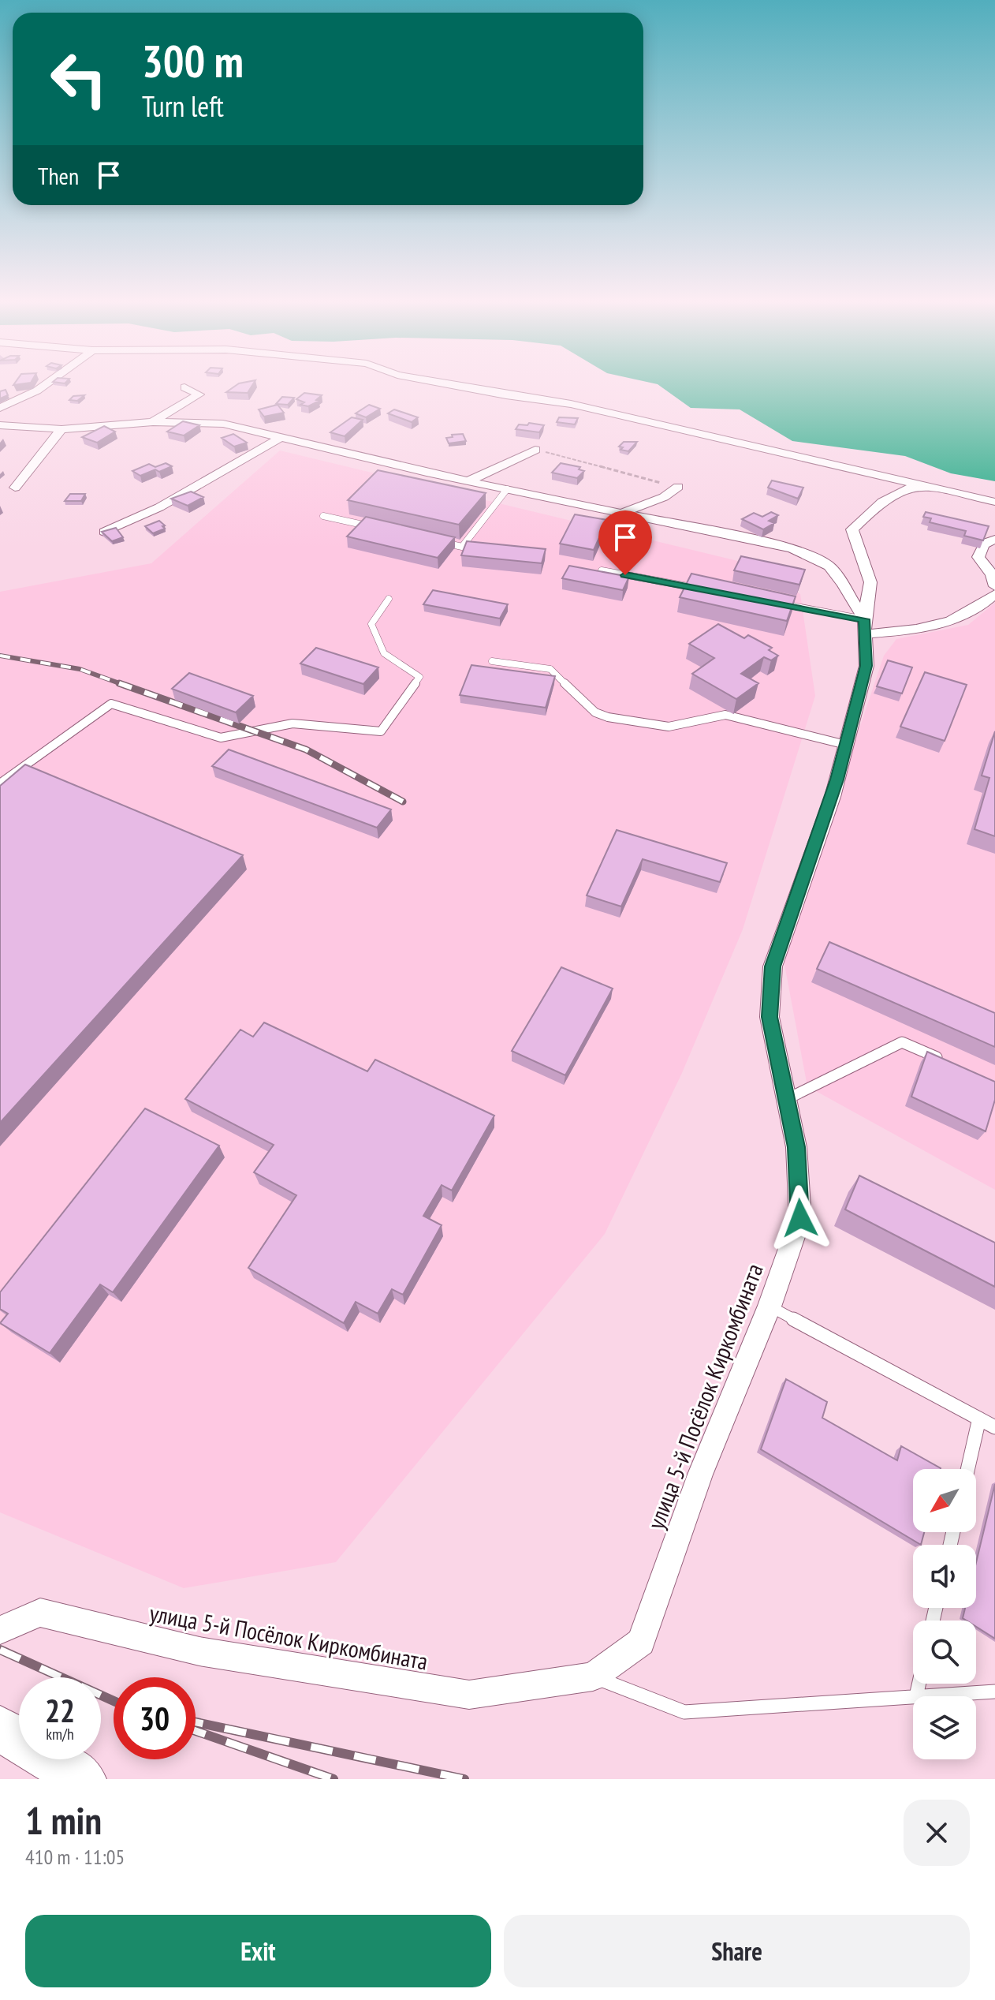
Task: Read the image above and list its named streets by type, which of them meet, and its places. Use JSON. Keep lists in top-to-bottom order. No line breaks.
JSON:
{"streets":{"street":["улица 5-й Посёлок Киркомбината"]},"north":"bottom left","page":{"turn":["300 m","Turn left"],"then":"Then","speed":"22 km/h","limit":"30","heading":["1 min","410 m · 11:05"],"buttons":["Exit","Share"]}}
